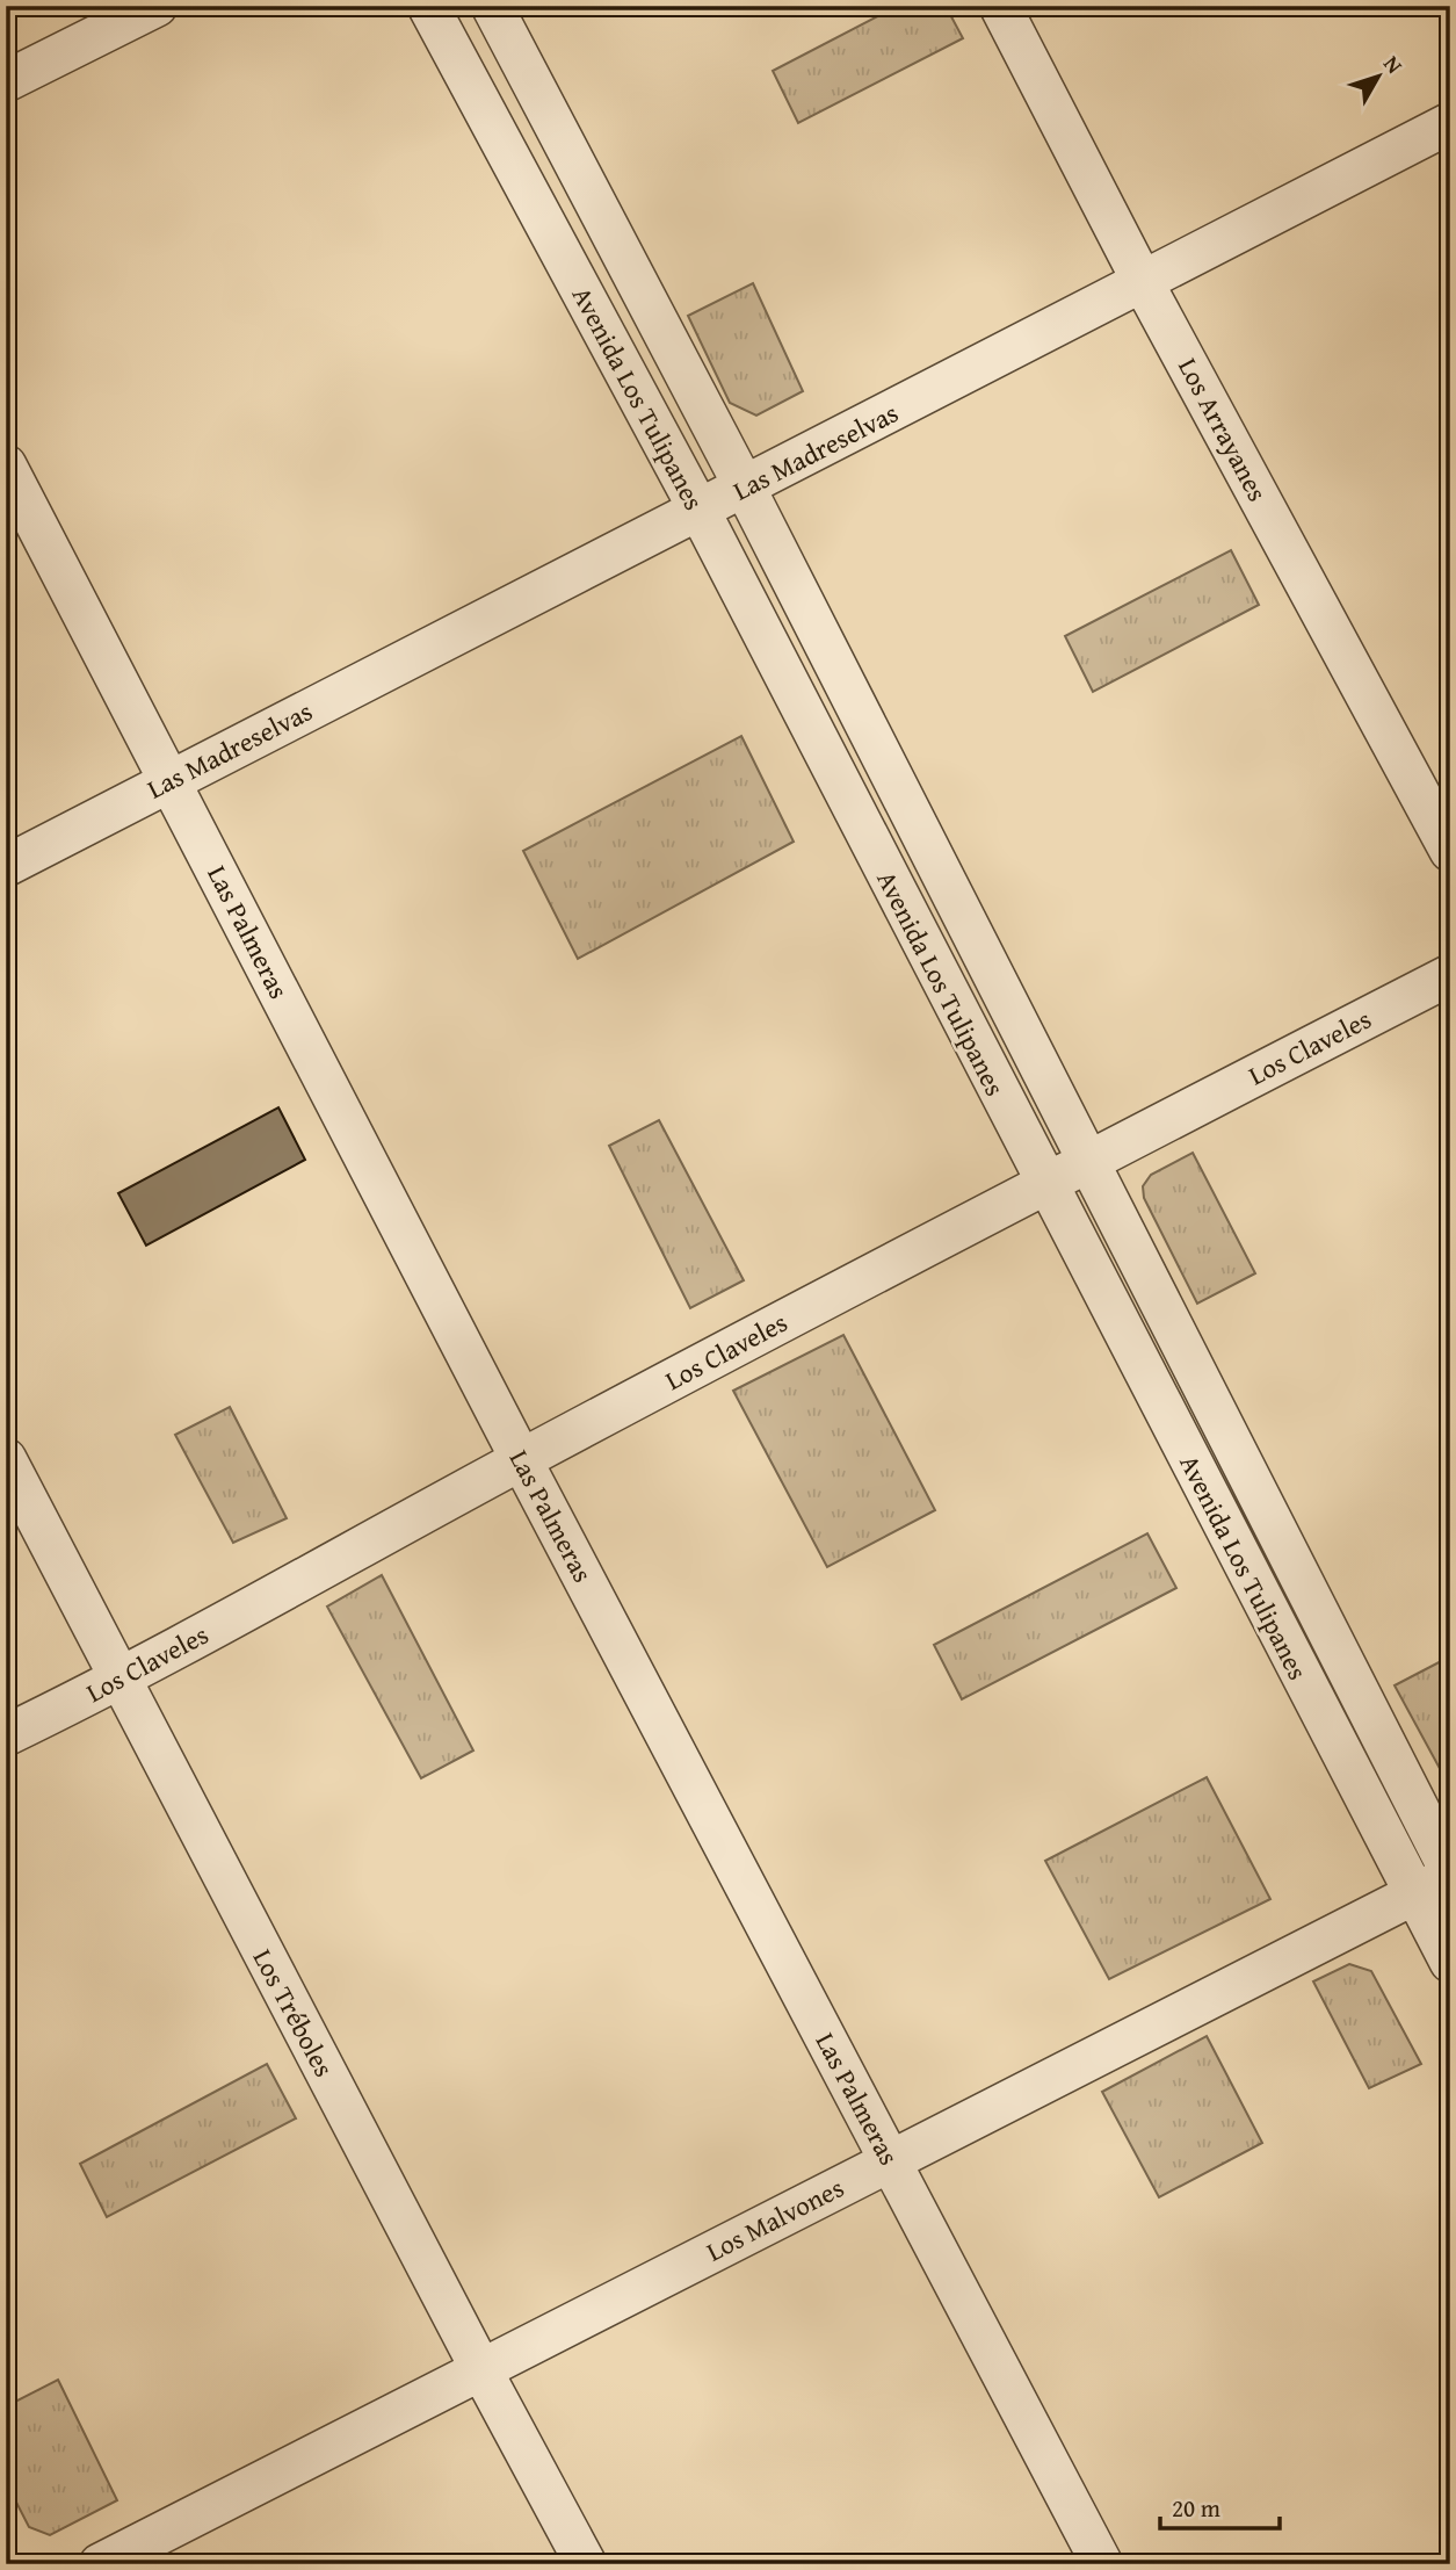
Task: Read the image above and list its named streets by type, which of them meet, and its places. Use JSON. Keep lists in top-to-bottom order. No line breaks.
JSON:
{"streets":{"street":["Avenida Los Tulipanes","Los Arrayanes","Las Madreselvas","Las Palmeras","Los Claveles","Los Tréboles","Los Malvones"]},"crossings":[["Avenida Los Tulipanes","Las Madreselvas"],["Avenida Los Tulipanes","Los Claveles"],["Avenida Los Tulipanes","Los Malvones"],["Los Arrayanes","Las Madreselvas"],["Las Madreselvas","Las Palmeras"],["Las Palmeras","Los Claveles"],["Las Palmeras","Los Malvones"],["Los Claveles","Los Tréboles"],["Los Tréboles","Los Malvones"]],"scale_bar":"20 m","north":"top right"}
